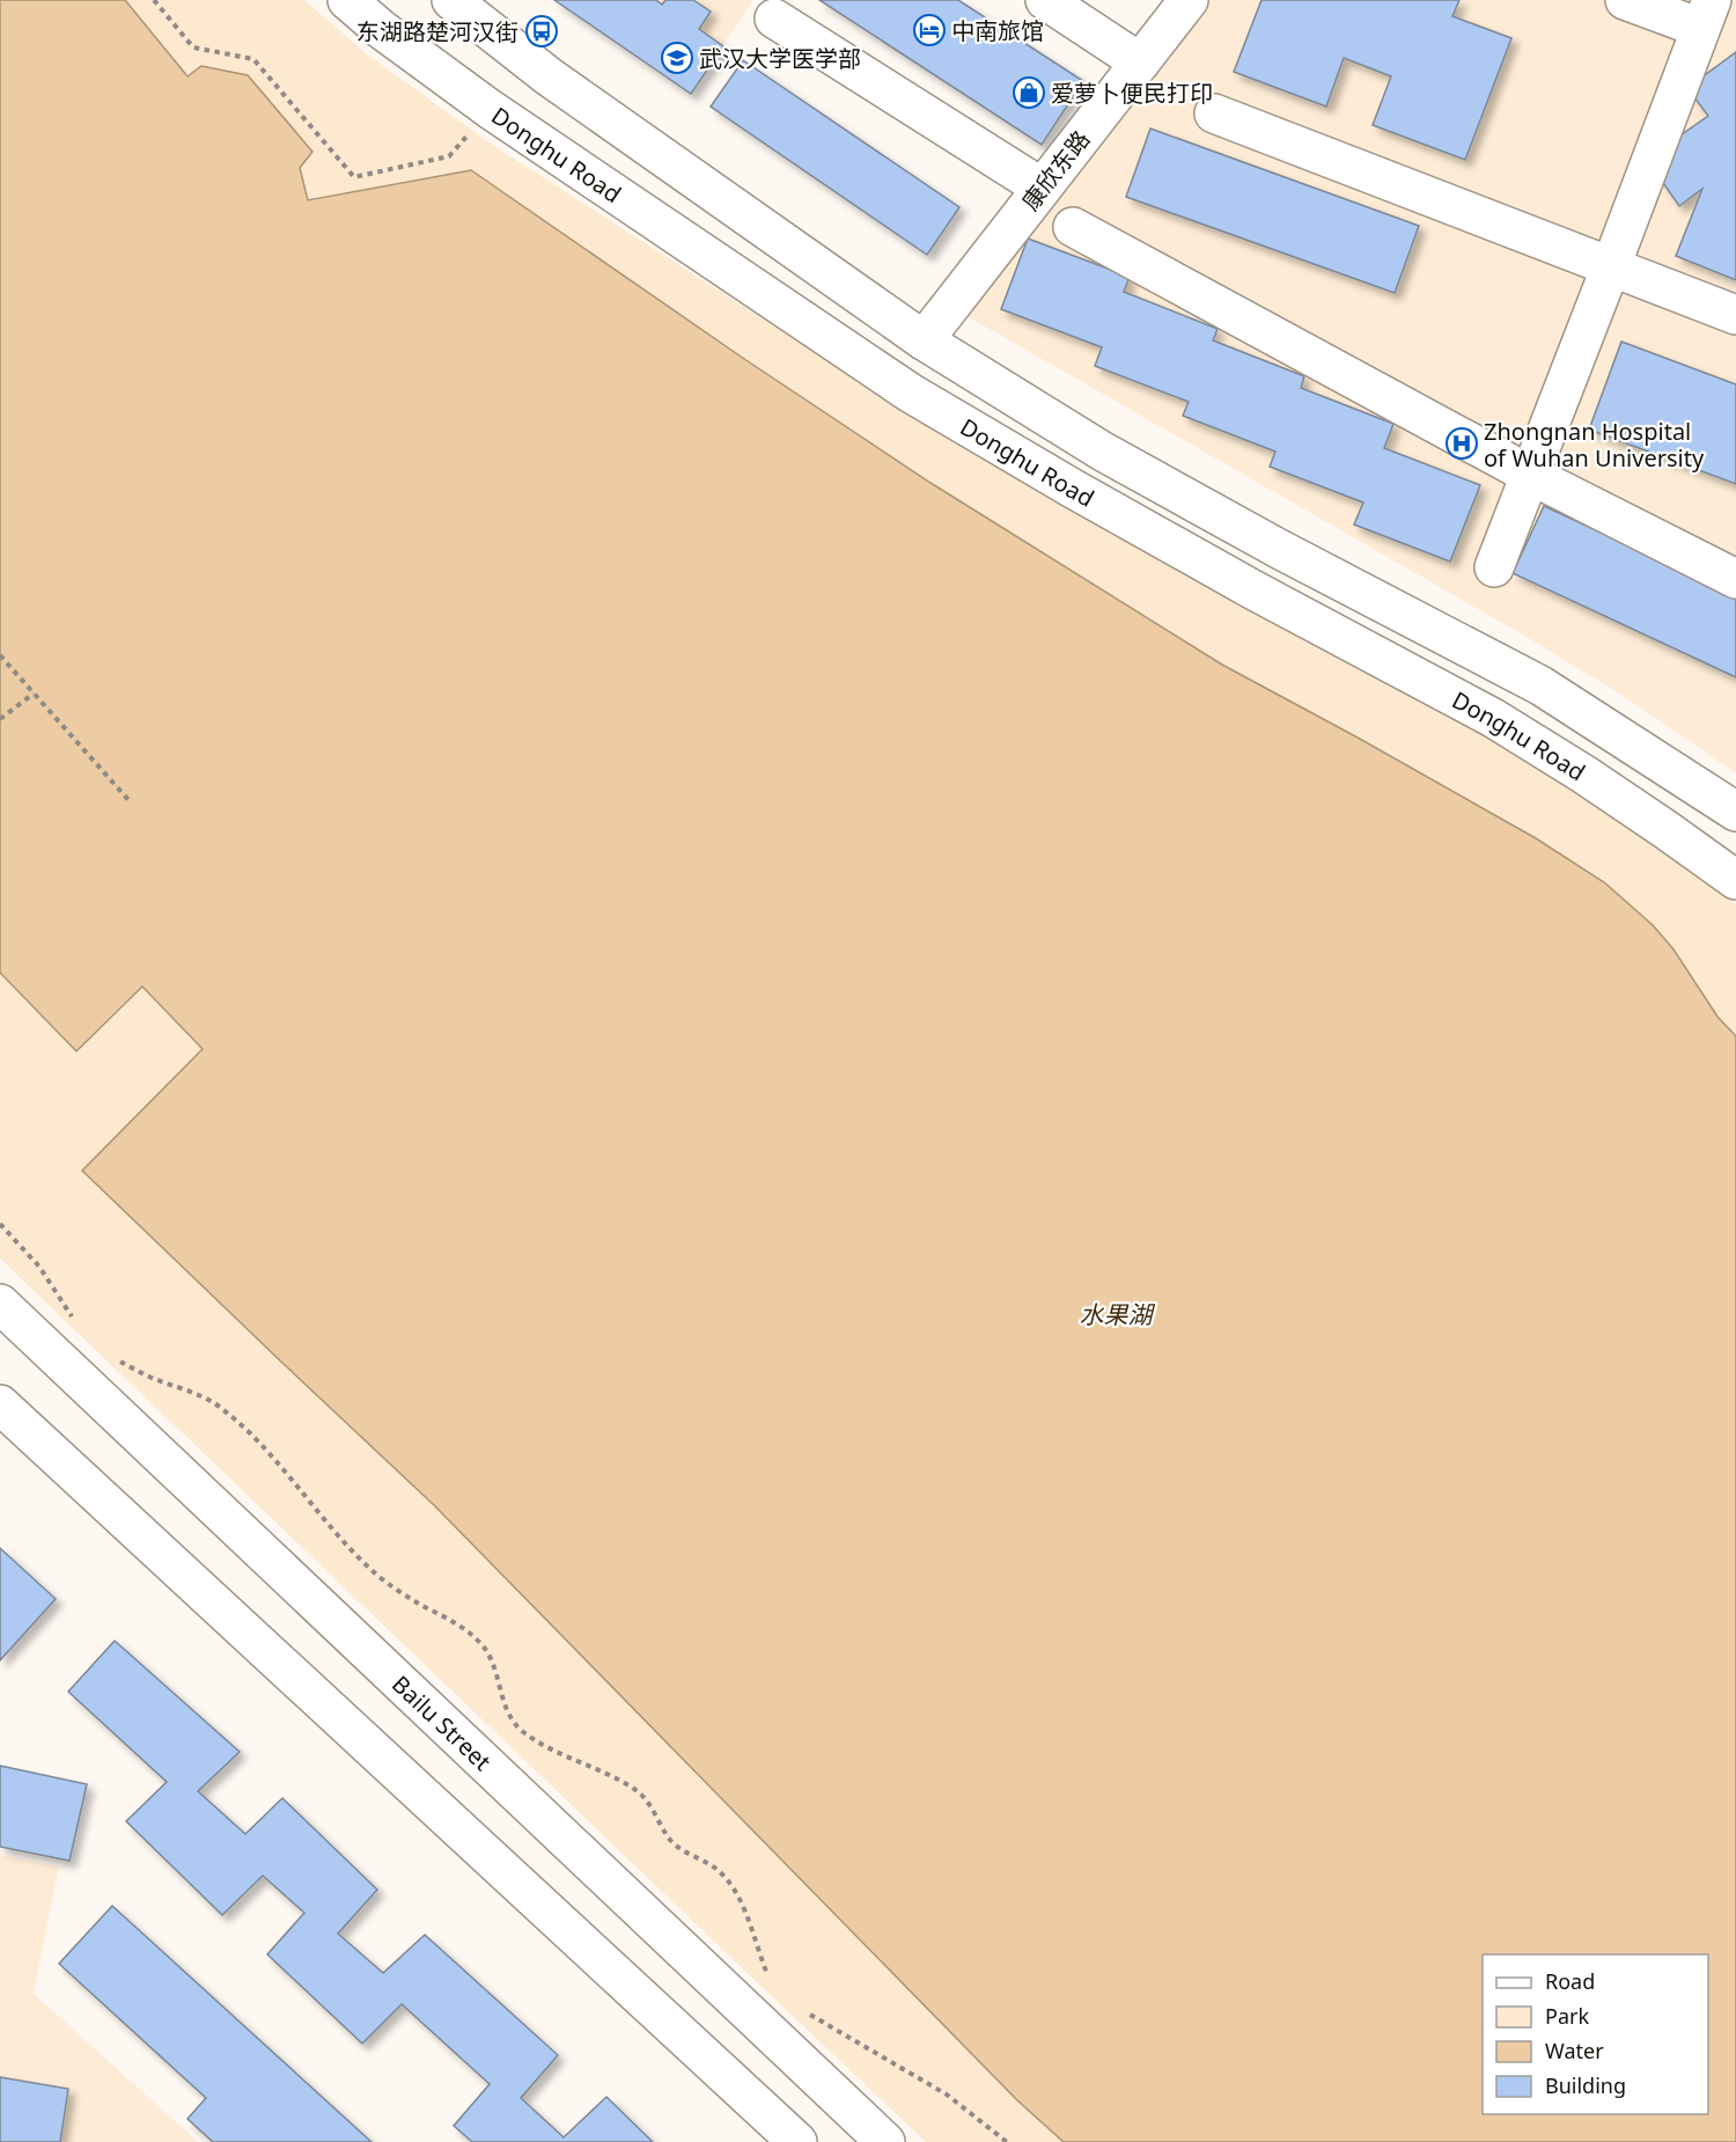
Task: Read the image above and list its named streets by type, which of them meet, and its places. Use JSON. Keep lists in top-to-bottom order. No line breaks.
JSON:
{"streets":{"main road":["Donghu Road","康欣东路","Bailu Street"]},"crossings":[["Donghu Road","康欣东路"]],"water":["水果湖"],"places":{"hotel":["中南旅馆"],"bus stop":["东湖路楚河汉街"],"school or university":["武汉大学医学部"],"shop":["爱萝卜便民打印"],"hospital":["Zhongnan Hospital of Wuhan University"]},"legend":["Road","Park","Water","Building"]}
